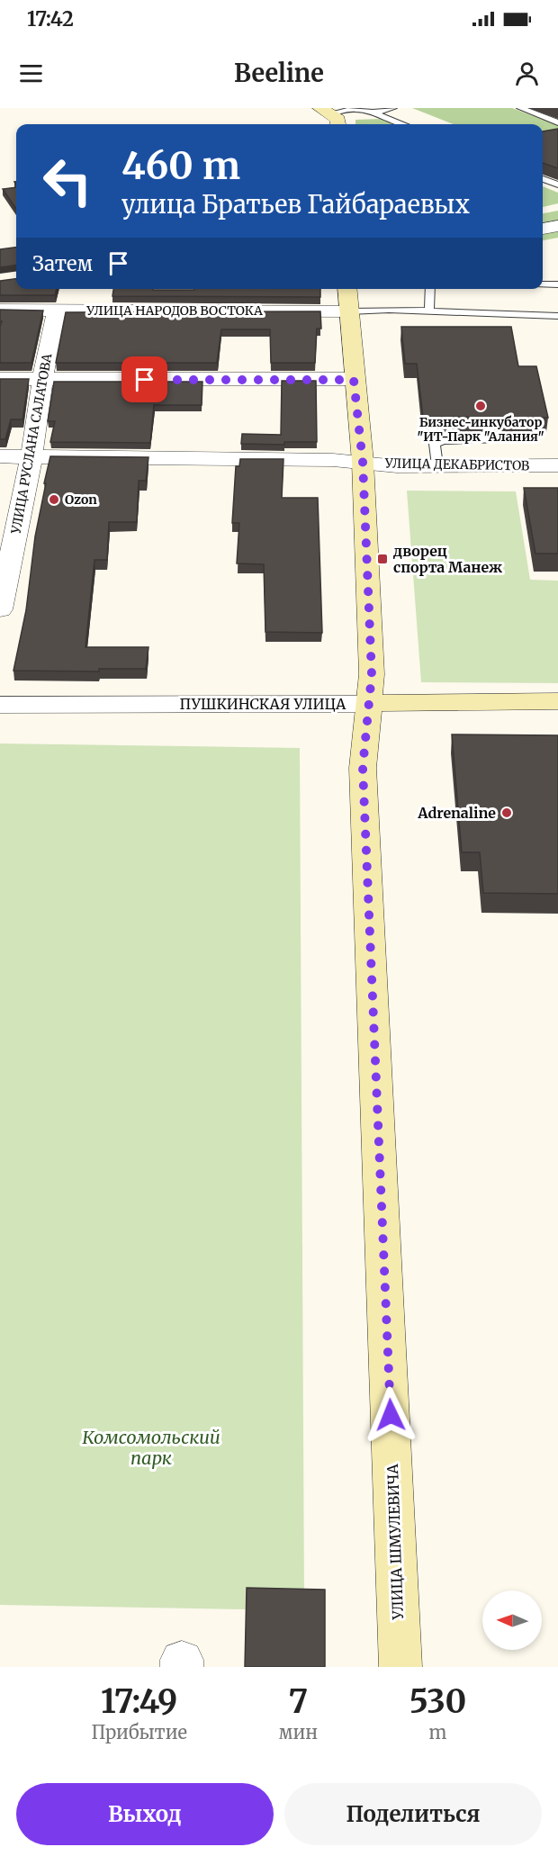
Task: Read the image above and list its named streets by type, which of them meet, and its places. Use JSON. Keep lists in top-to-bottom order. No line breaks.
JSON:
{"streets":{"main road":["ПУШКИНСКАЯ УЛИЦА","УЛИЦА ШМУЛЕВИЧА"],"street":["УЛИЦА НАРОДОВ ВОСТОКА","УЛИЦА РУСЛАНА САЛАТОВА","УЛИЦА ДЕКАБРИСТОВ"]},"crossings":[["УЛИЦА НАРОДОВ ВОСТОКА","УЛИЦА РУСЛАНА САЛАТОВА"],["УЛИЦА НАРОДОВ ВОСТОКА","УЛИЦА ШМУЛЕВИЧА"],["УЛИЦА РУСЛАНА САЛАТОВА","УЛИЦА ДЕКАБРИСТОВ"],["УЛИЦА ДЕКАБРИСТОВ","УЛИЦА ШМУЛЕВИЧА"],["ПУШКИНСКАЯ УЛИЦА","УЛИЦА ШМУЛЕВИЧА"]],"parks":["Комсомольский парк"],"places":{"other":["Бизнес-инкубатор \"ИТ-Парк \"Алания\"","Ozon","Adrenaline"],"transit":["дворец спорта Манеж"]},"north":"left","page":{"status":"17:42","header":"Beeline","turn":["460 m","улица Братьев Гайбараевых"],"then":"Затем","eta":["17:49","Прибытие","7","мин","530","m"],"buttons":["Выход","Поделиться"]}}
